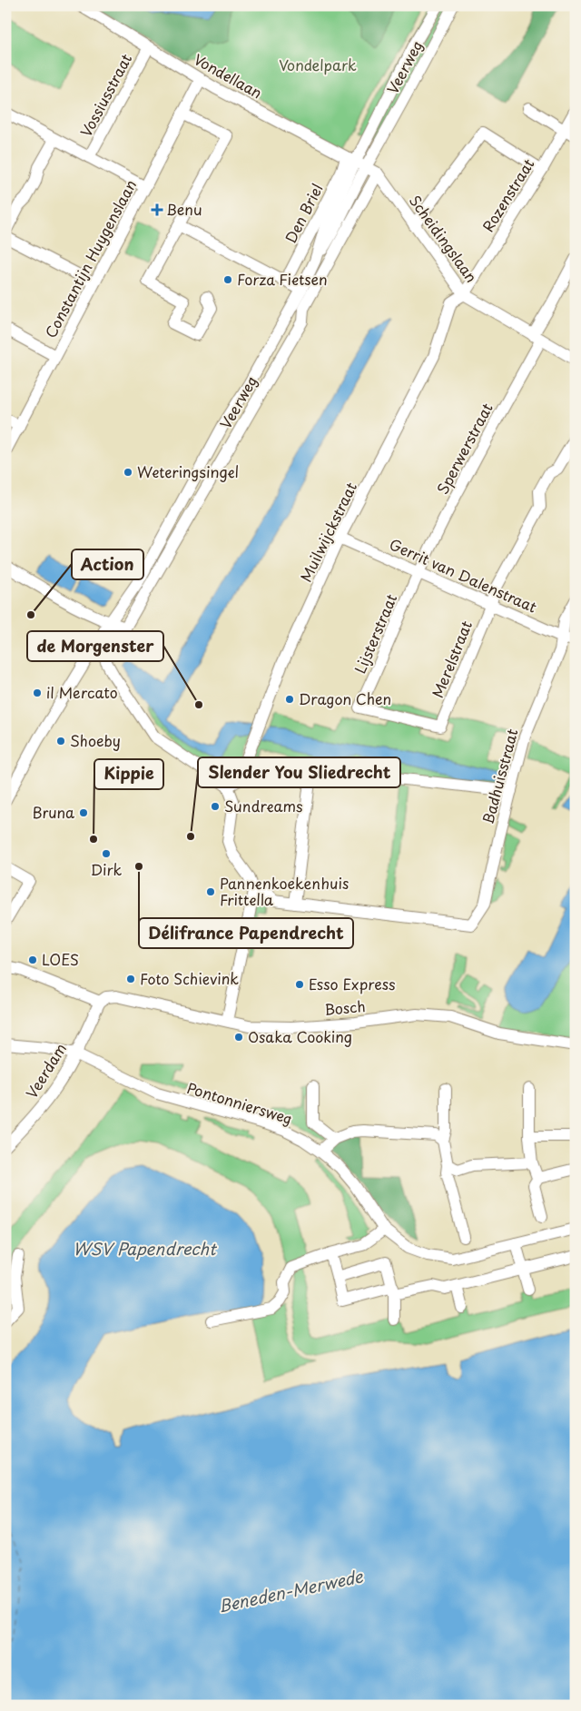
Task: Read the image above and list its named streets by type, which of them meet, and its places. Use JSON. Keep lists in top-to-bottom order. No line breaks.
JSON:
{"streets":{"street":["Veerweg","Vondellaan","Vossiusstraat","Rozenstraat","Den Briel","Scheidingslaan","Constantijn Huygenslaan","Sperwerstraat","Muilwijckstraat","Gerrit van Dalenstraat","Lijsterstraat","Merelstraat","Badhuisstraat","Bosch","Veerdam","Pontonniersweg"]},"crossings":[["Veerweg","Vondellaan"],["Veerweg","Den Briel"],["Veerweg","Scheidingslaan"],["Vondellaan","Vossiusstraat"],["Vondellaan","Den Briel"],["Vondellaan","Constantijn Huygenslaan"],["Vossiusstraat","Constantijn Huygenslaan"],["Rozenstraat","Scheidingslaan"],["Rozenstraat","Muilwijckstraat"],["Scheidingslaan","Sperwerstraat"],["Scheidingslaan","Muilwijckstraat"],["Sperwerstraat","Gerrit van Dalenstraat"],["Sperwerstraat","Lijsterstraat"],["Muilwijckstraat","Gerrit van Dalenstraat"],["Gerrit van Dalenstraat","Lijsterstraat"],["Gerrit van Dalenstraat","Merelstraat"],["Gerrit van Dalenstraat","Badhuisstraat"],["Lijsterstraat","Merelstraat"],["Bosch","Veerdam"],["Veerdam","Pontonniersweg"]],"water":["WSV Papendrecht","Beneden-Merwede"],"parks":["Vondelpark"],"places":{"health":["Benu"],"other":["Forza Fietsen","Weteringsingel","Action","il Mercato","Dragon Chen","de Morgenster","Shoeby","Sundreams","Bruna","Slender You Sliedrecht","Kippie","Dirk","Délifrance Papendrecht","Pannenkoekenhuis Frittella","LOES","Foto Schievink","Esso Express","Osaka Cooking"]}}
